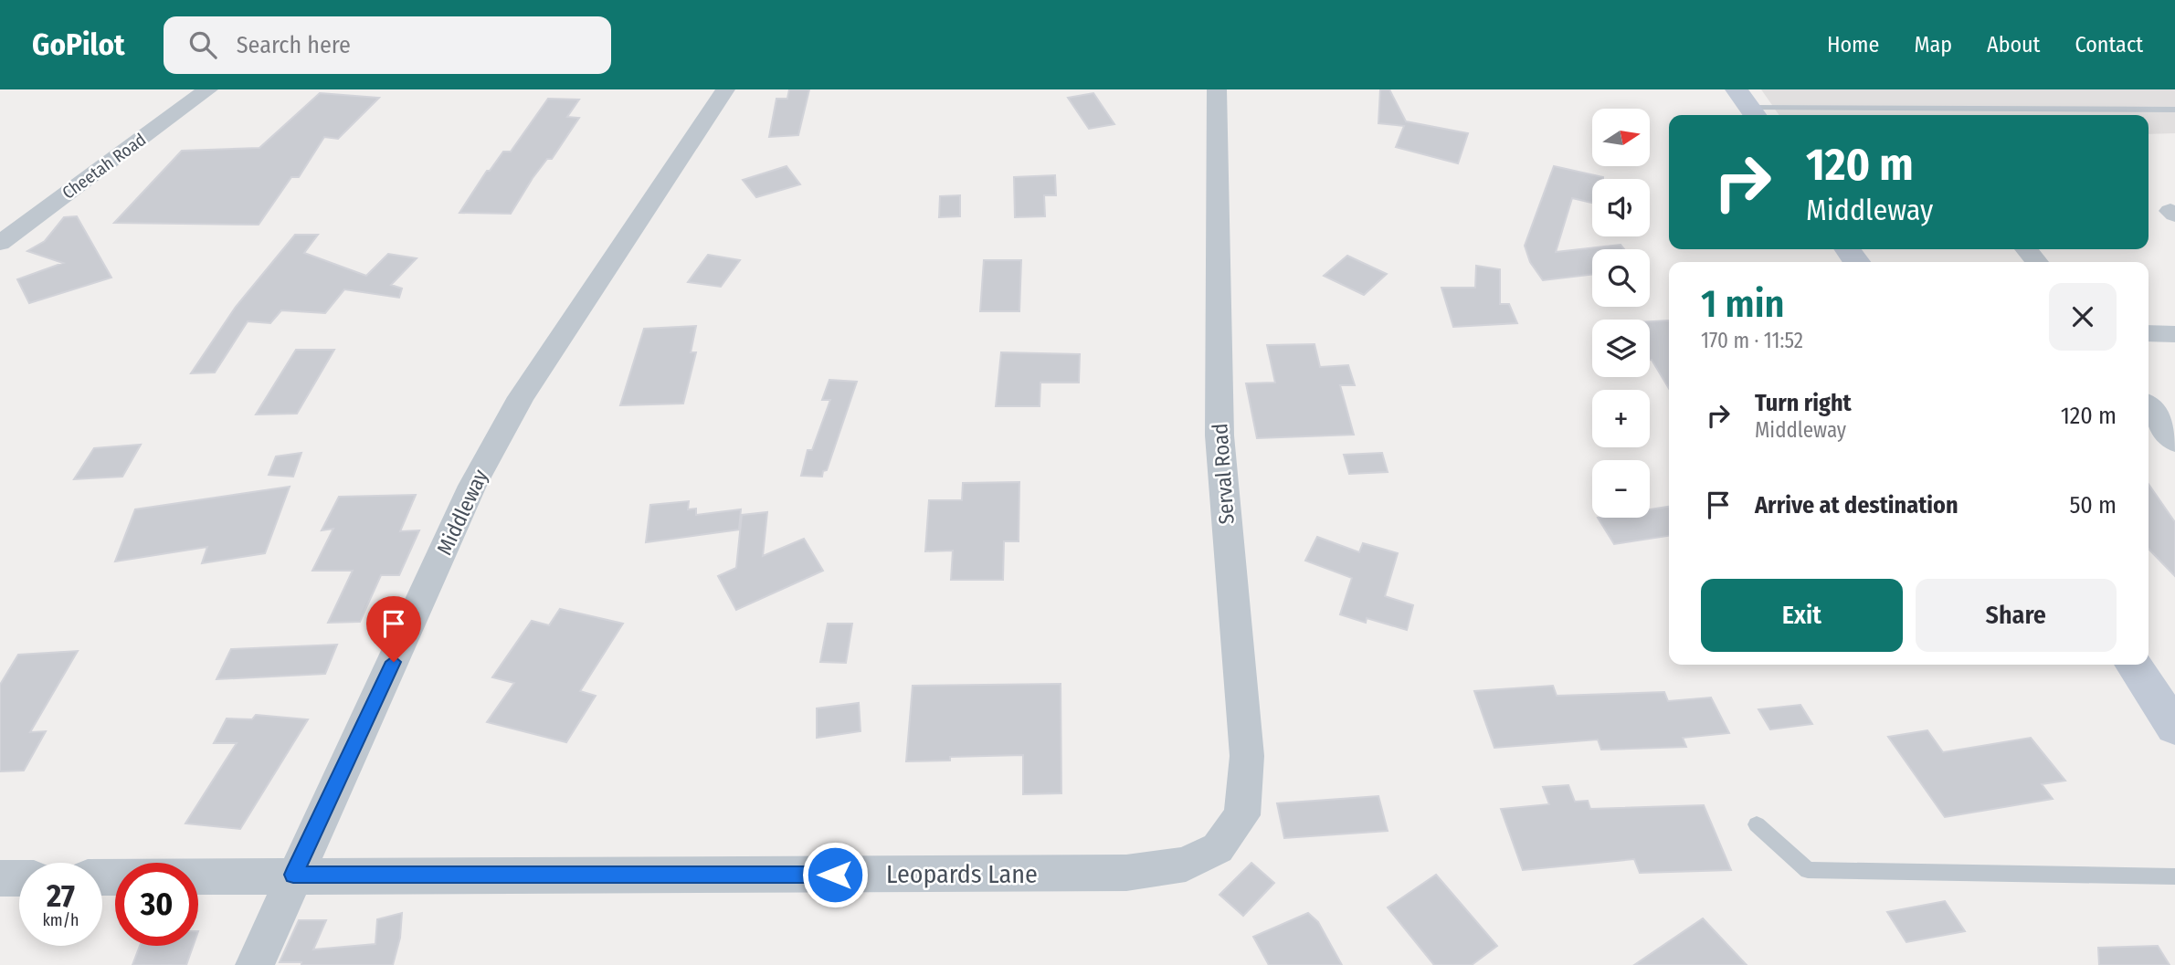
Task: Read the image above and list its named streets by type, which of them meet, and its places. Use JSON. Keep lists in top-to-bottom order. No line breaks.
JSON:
{"streets":{"street":["Cheetah Road","Serval Road","Middleway","Leopards Lane"]},"crossings":[["Serval Road","Leopards Lane"],["Middleway","Leopards Lane"]],"north":"right","page":{"header":"GoPilot","search":"Search here","nav":["Home","Map","About","Contact"],"map_buttons":["+","−"],"turn":["120 m","Middleway"],"heading":["1 min","170 m · 11:52"],"list":[{"name":"Turn right","note":"Middleway","value":"120 m"},{"name":"Arrive at destination","value":"50 m"}],"buttons":["Exit","Share"],"speed":"27 km/h","limit":"30"}}
